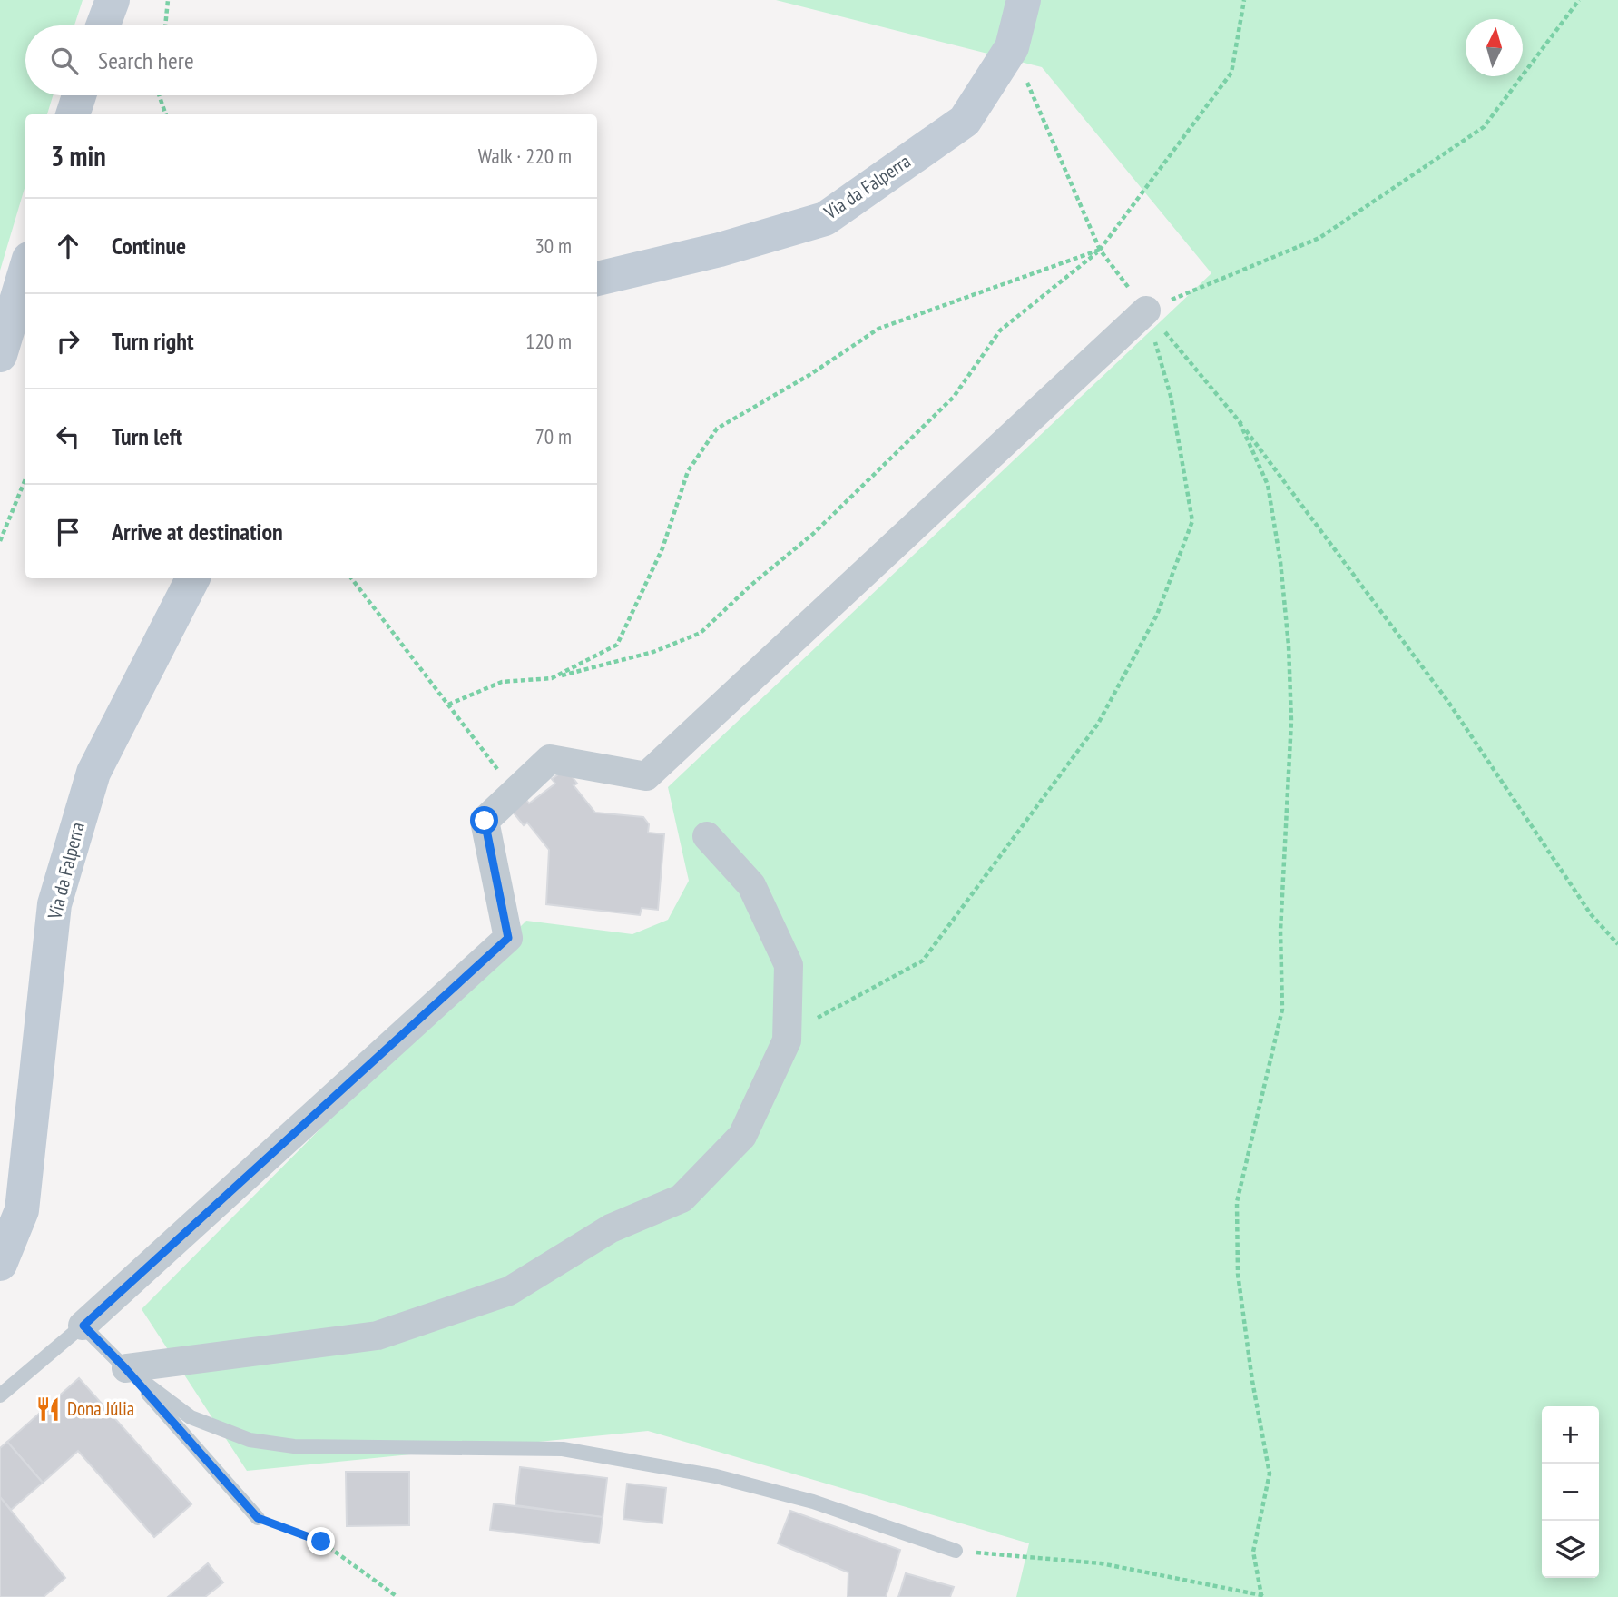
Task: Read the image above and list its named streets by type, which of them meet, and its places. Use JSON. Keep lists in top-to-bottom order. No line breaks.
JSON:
{"streets":{"main road":["Via da Falperra"]},"places":{"restaurant":["Dona Júlia"]},"north":"top","page":{"search":"Search here","heading":["3 min","Walk · 220 m"],"list":[["Continue","30 m"],["Turn right","120 m"],["Turn left","70 m"],"Arrive at destination"],"map_buttons":["+","−"]}}
